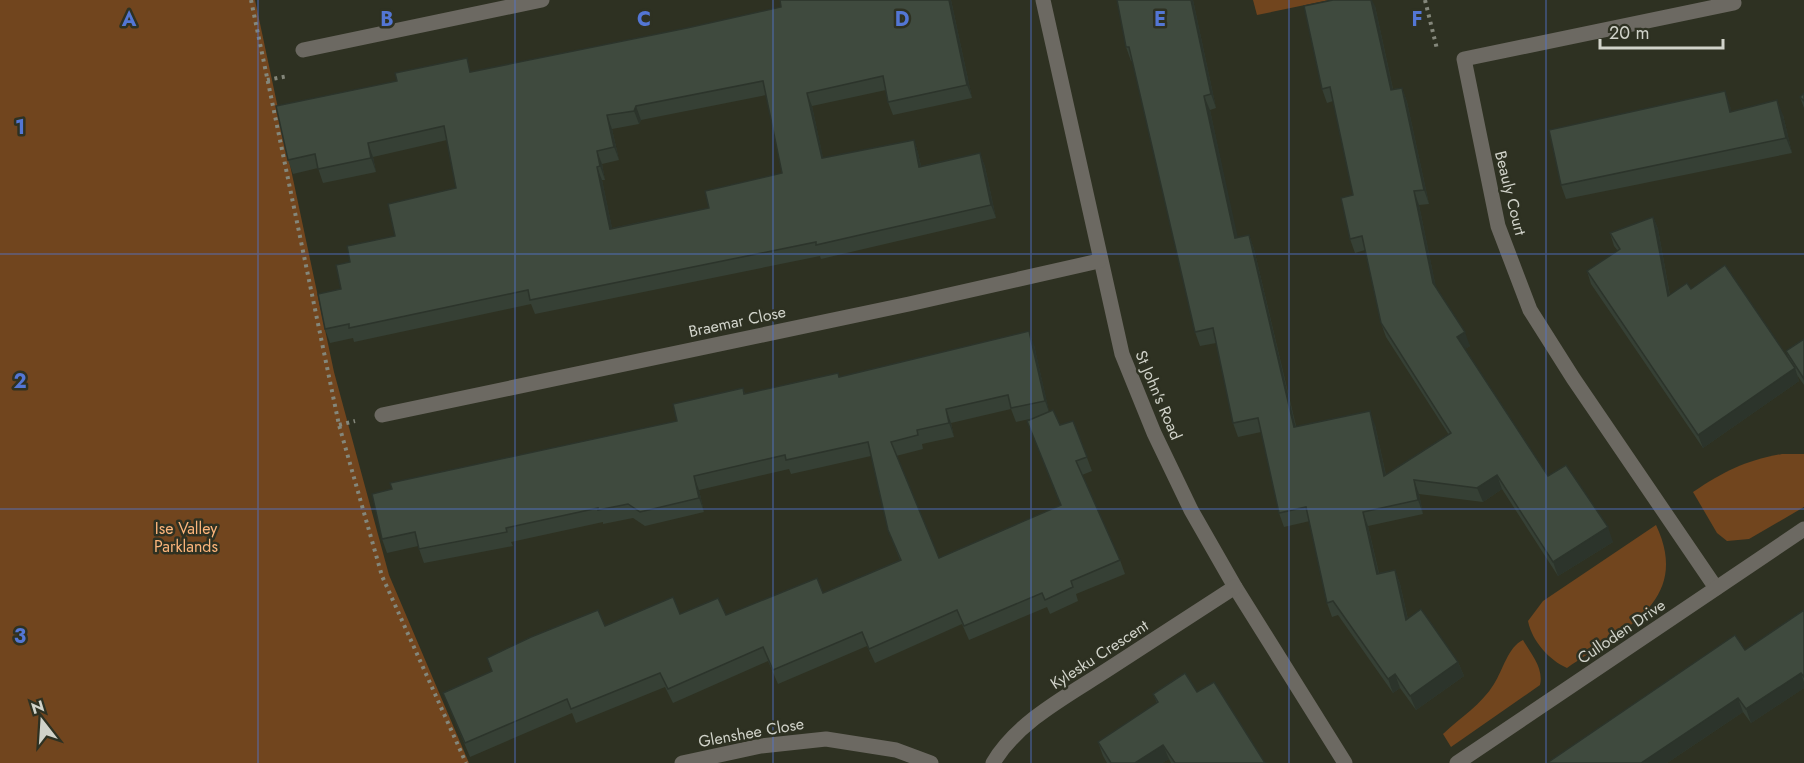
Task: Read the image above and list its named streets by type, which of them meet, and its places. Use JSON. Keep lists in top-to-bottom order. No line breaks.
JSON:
{"streets":{"street":["Beauly Court","Braemar Close","St John's Road","Culloden Drive","Kylesku Crescent","Glenshee Close"]},"crossings":[["Beauly Court","Culloden Drive"],["Braemar Close","St John's Road"],["St John's Road","Kylesku Crescent"]],"parks":["Ise Valley Parklands"],"scale_bar":"20 m","north":"top","grid":{"columns":["A","B","C","D","E","F"],"rows":["1","2","3"]}}
